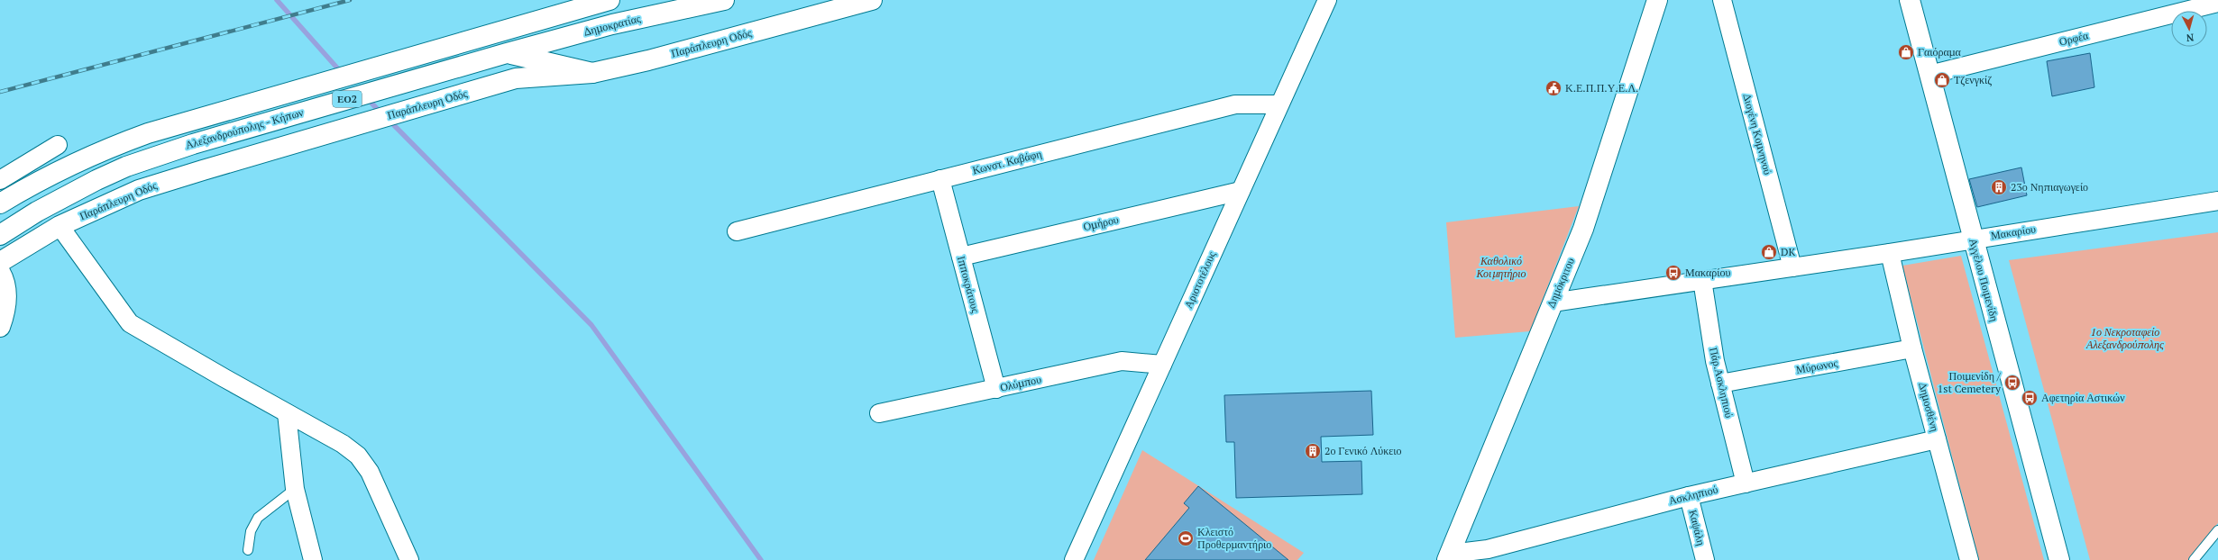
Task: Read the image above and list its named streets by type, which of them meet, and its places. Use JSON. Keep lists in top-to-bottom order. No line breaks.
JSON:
{"streets":{"main road":["Δημοκρατίας","Παράπλευρη Οδός","ΕΟ2","Αλεξανδρούπολης - Κήπων","Αγγέλου Ποιμενίδη","Δημόκριτου"],"street":["Ορφέα","Διογένη Κομνηνού","Κωνστ. Καβάφη","Ομήρου","Μακαρίου","Αριστοτέλους","Ιπποκράτους","Μύρωνος","Πάρ.Ασκληπιού","Ολύμπου","Δημοσθένη","Ασκληπιού","Καψάλη"]},"crossings":[["Δημοκρατίας","Αλεξανδρούπολης - Κήπων"],["Ορφέα","Αγγέλου Ποιμενίδη"],["Διογένη Κομνηνού","Μακαρίου"],["Κωνστ. Καβάφη","Αριστοτέλους"],["Κωνστ. Καβάφη","Ιπποκράτους"],["Ομήρου","Αριστοτέλους"],["Ομήρου","Ιπποκράτους"],["Μακαρίου","Αγγέλου Ποιμενίδη"],["Μακαρίου","Δημόκριτου"],["Μακαρίου","Πάρ.Ασκληπιού"],["Μακαρίου","Δημοσθένη"],["Αριστοτέλους","Ολύμπου"],["Δημόκριτου","Ασκληπιού"],["Ιπποκράτους","Ολύμπου"],["Μύρωνος","Πάρ.Ασκληπιού"],["Μύρωνος","Δημοσθένη"],["Πάρ.Ασκληπιού","Ασκληπιού"],["Δημοσθένη","Ασκληπιού"],["Ασκληπιού","Καψάλη"]],"parks":["Καθολικό Κοιμητήριο","1ο Νεκροταφείο Αλεξανδρούπολης"],"places":{"shop":["Γαιόραμα","Τζενγκίζ","DK"],"public building":["Κ.Ε.Π.Π.Υ.Ε.Λ."],"building":["23ο Νηπιαγωγείο","2ο Γενικό Λύκειο"],"bus stop":["Μακαρίου","Ποιμενίδη / 1st Cemetery","Αφετηρία Αστικών"],"sports":["Κλειστό Προθερμαντήριο"]},"north":"bottom"}
